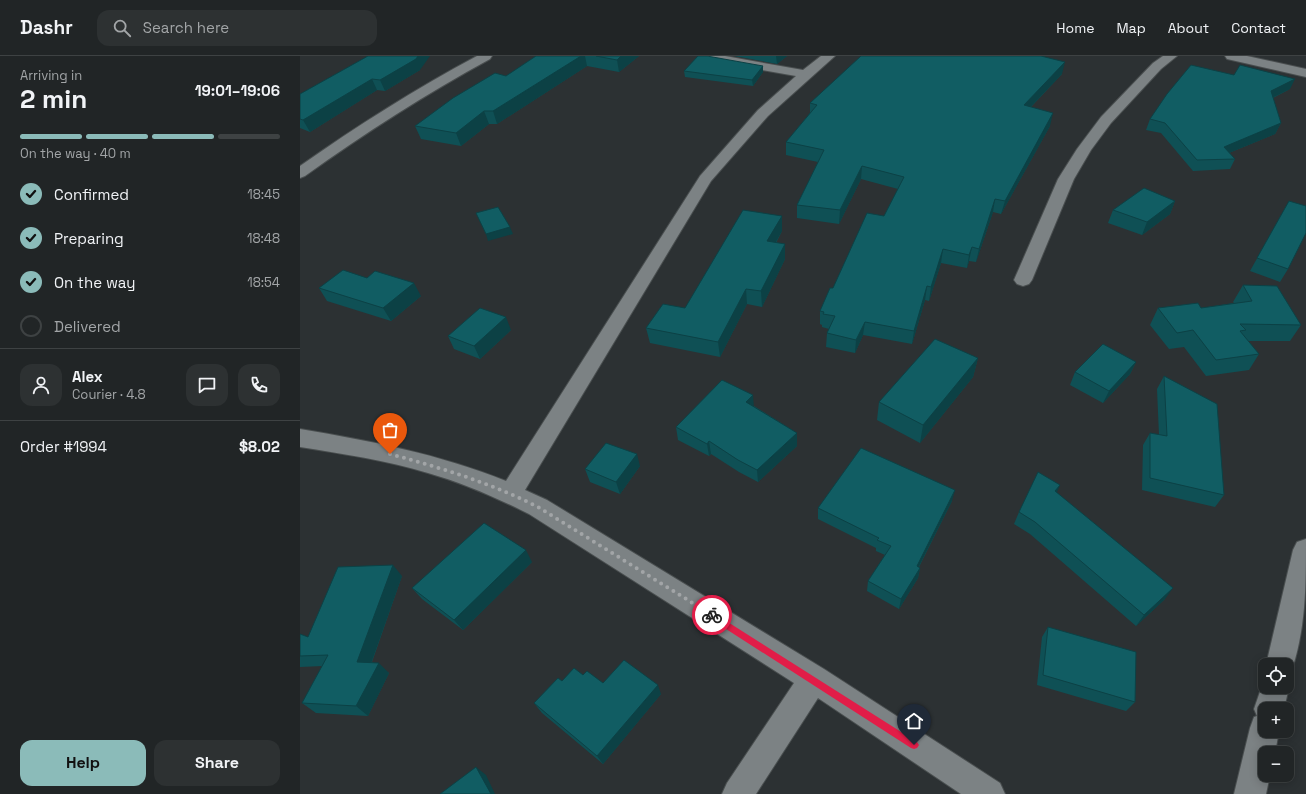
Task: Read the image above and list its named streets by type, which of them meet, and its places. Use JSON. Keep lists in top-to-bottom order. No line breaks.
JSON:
{"page":{"header":"Dashr","search":"Search here","nav":["Home","Map","About","Contact"],"heading":["2 min","Arriving in","19:01–19:06"],"panel":["Alex","Courier · 4.8","Order #1994","$8.02"],"bar":"On the way · 40 m","list":[["Confirmed","18:45"],["Preparing","18:48"],["On the way","18:54"],"Delivered"],"map_buttons":["+","−"],"buttons":["Help","Share"]}}
